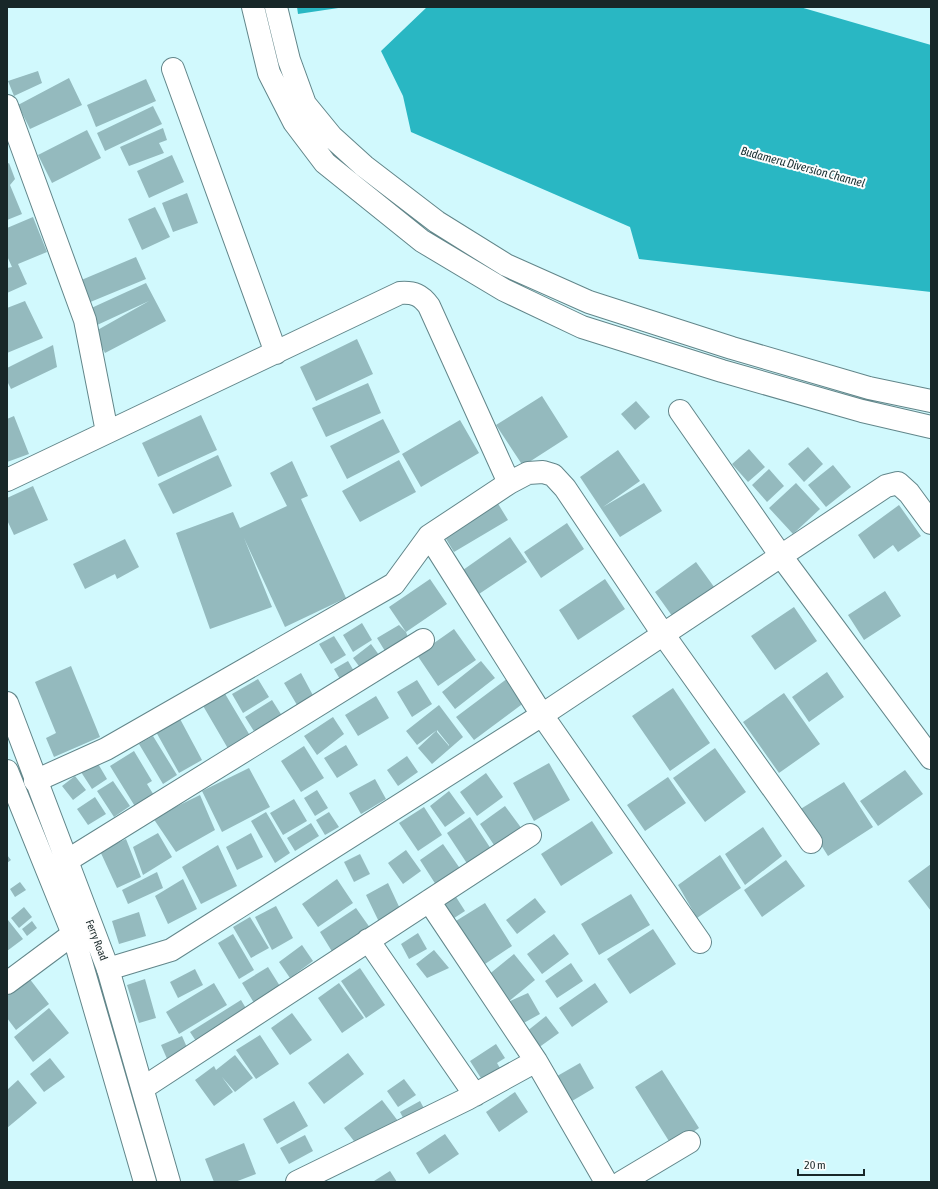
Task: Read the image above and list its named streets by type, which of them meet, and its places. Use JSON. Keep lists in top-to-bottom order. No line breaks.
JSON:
{"streets":{"street":["Ferry Road"]},"water":["Budameru Diversion Channel"],"scale_bar":"20 m"}
